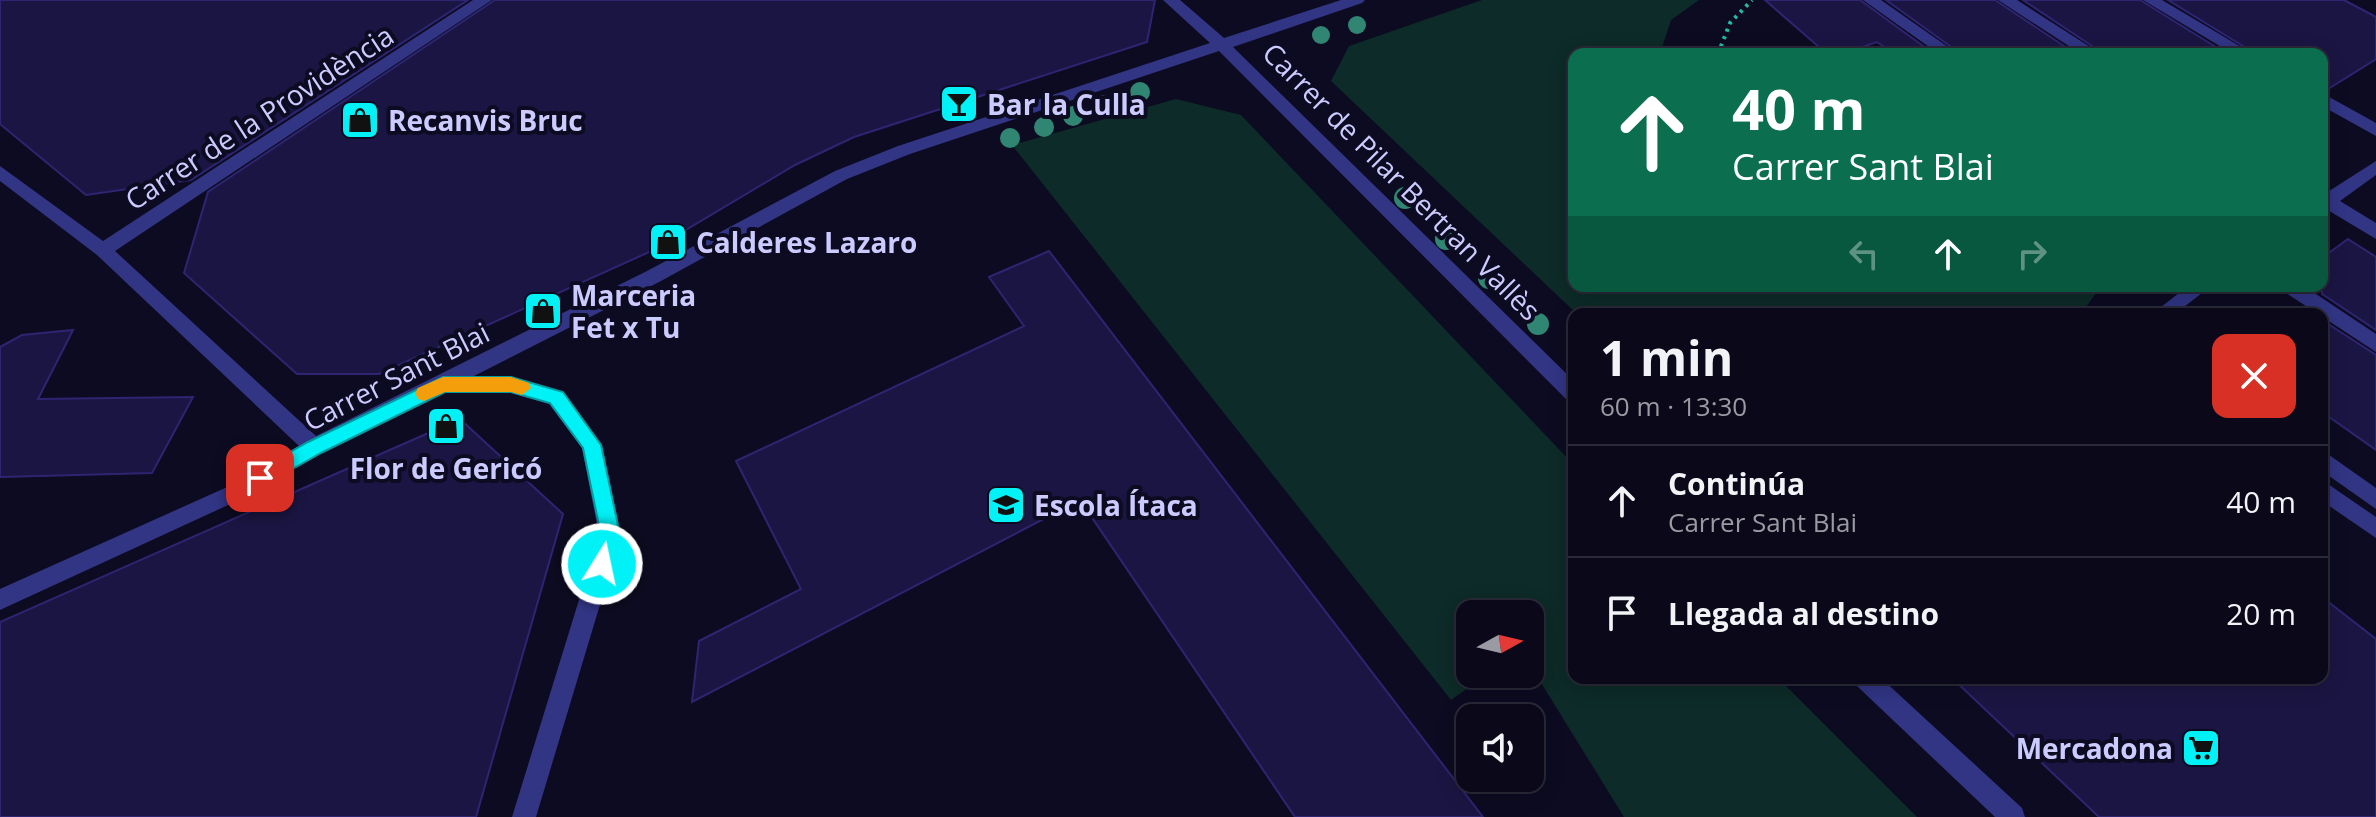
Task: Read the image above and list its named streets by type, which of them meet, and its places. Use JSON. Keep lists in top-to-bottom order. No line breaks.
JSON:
{"streets":{"street":["Carrer de la Providència","Carrer de Pilar Bertran Vallès","Carrer Sant Blai"]},"crossings":[["Carrer de Pilar Bertran Vallès","Carrer Sant Blai"]],"places":{"bar":["Bar la Culla"],"shop":["Recanvis Bruc","Calderes Lazaro","Marceria Fet x Tu","Flor de Gericó"],"school or university":["Escola Ítaca"],"supermarket":["Mercadona"]},"north":"right","page":{"turn":["40 m","Carrer Sant Blai"],"heading":["1 min","60 m · 13:30"],"list":[{"name":"Continúa","note":"Carrer Sant Blai","value":"40 m"},{"name":"Llegada al destino","value":"20 m"}]}}
